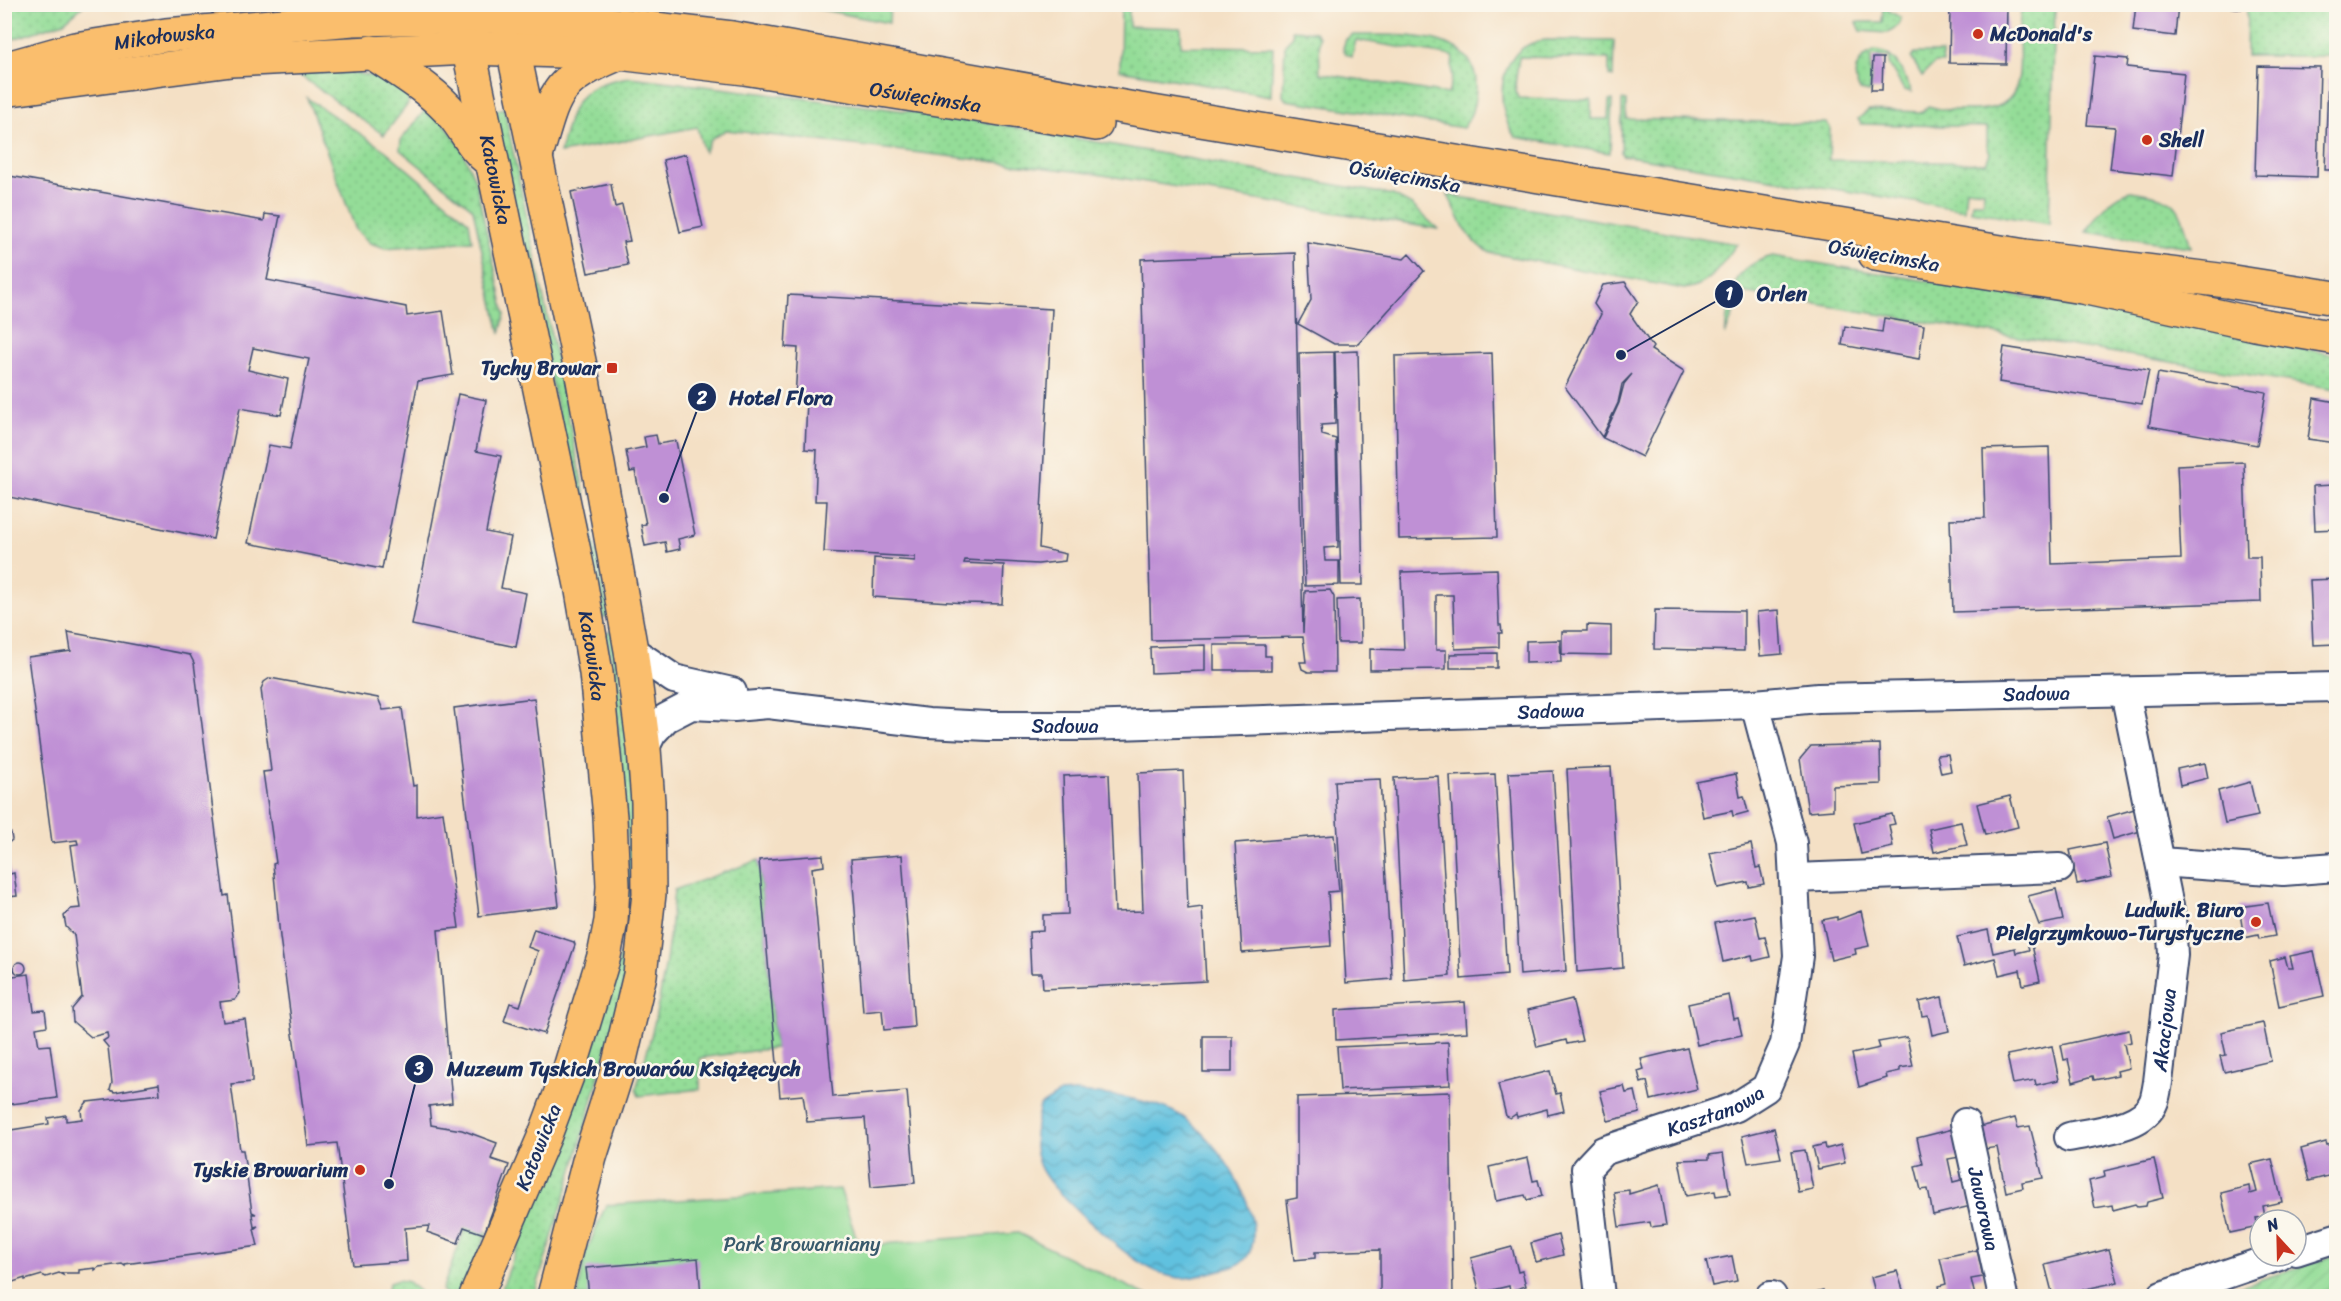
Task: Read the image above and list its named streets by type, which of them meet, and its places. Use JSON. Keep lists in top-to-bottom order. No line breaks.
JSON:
{"streets":{"main road":["Mikołowska","Oświęcimska","Katowicka"],"street":["Sadowa","Akacjowa","Kasztanowa","Jaworowa"]},"crossings":[["Mikołowska","Oświęcimska"],["Mikołowska","Katowicka"],["Oświęcimska","Katowicka"],["Katowicka","Sadowa"],["Sadowa","Akacjowa"],["Sadowa","Kasztanowa"]],"parks":["Park Browarniany"],"places":{"other":["McDonald's","Shell","Orlen","Hotel Flora","Ludwik. Biuro Pielgrzymkowo-Turystyczne","Tyskie Browarium","Muzeum Tyskich Browarów Książęcych"],"transit":["Tychy Browar"]},"north":"top"}
